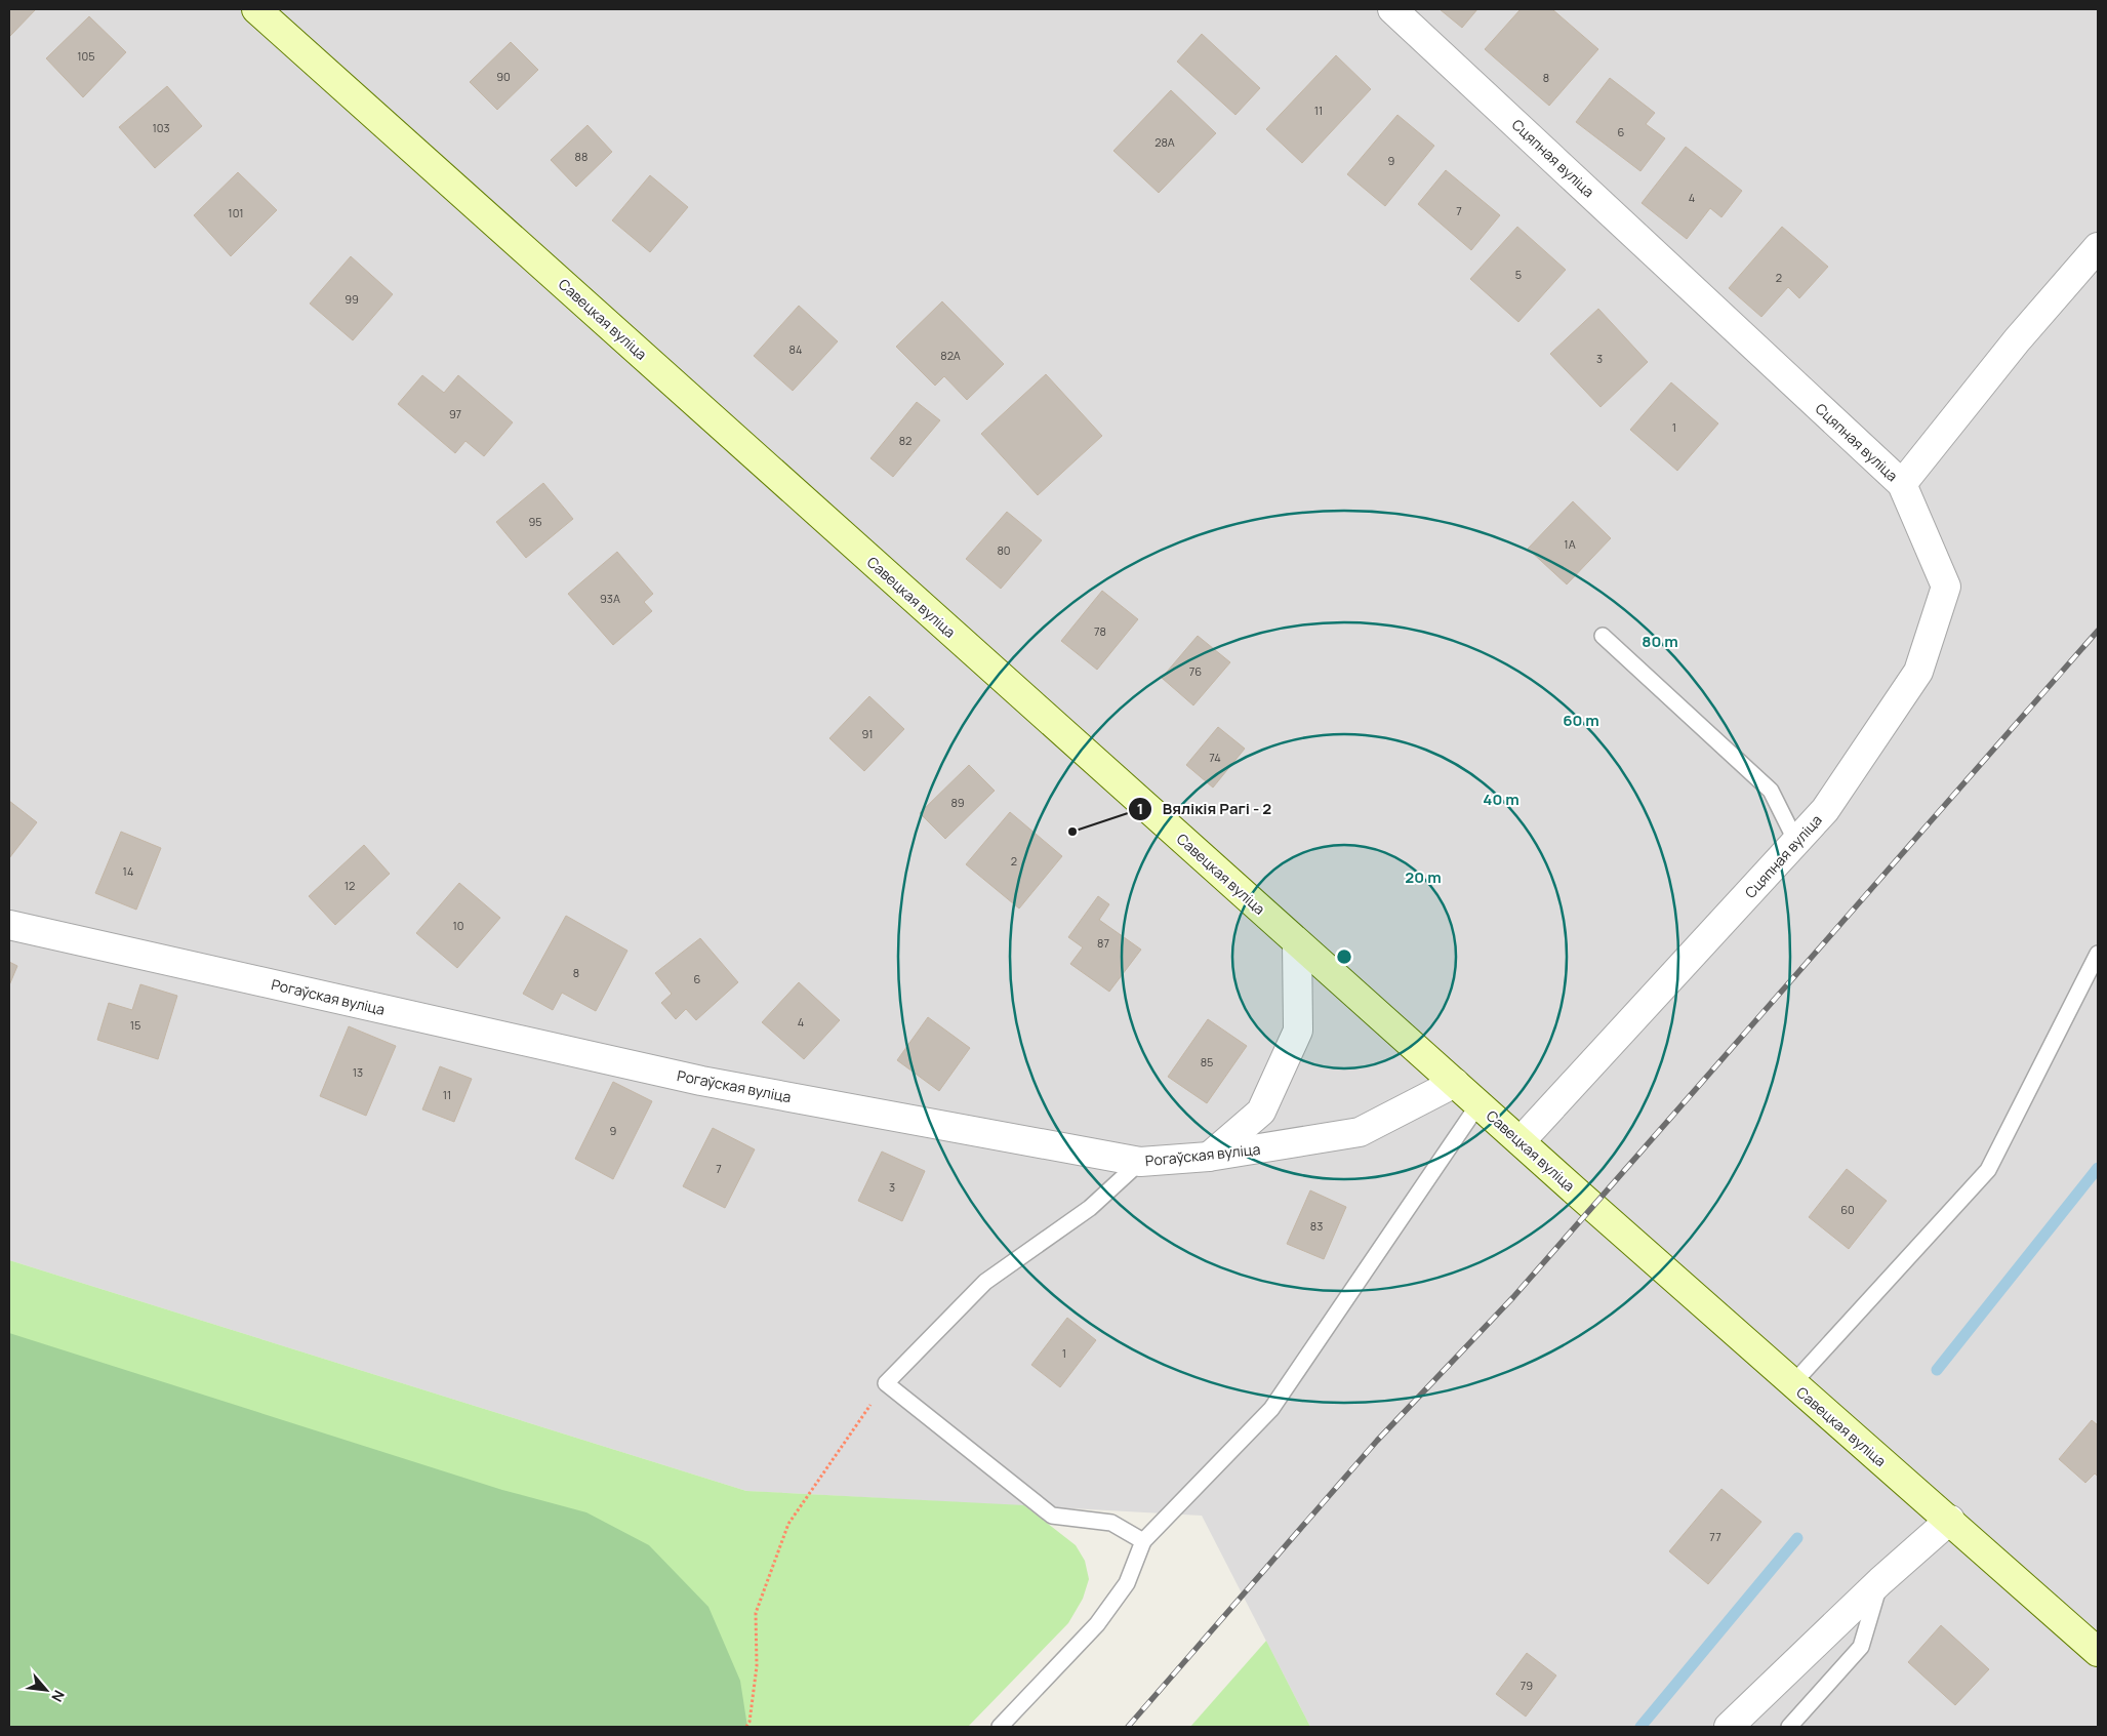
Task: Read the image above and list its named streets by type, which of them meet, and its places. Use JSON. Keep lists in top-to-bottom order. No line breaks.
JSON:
{"streets":{"main road":["Савецкая вуліца"],"street":["Сцяпная вуліца","Рогаўская вуліца"]},"crossings":[["Сцяпная вуліца","Савецкая вуліца"],["Савецкая вуліца","Рогаўская вуліца"]],"places":["Вялікія Рагі - 2"],"house_numbers":["105","90","8","11","103","6","28А","88","9","4","7","101","5","2","99","84","82А","3","97","1","82","95","1А","80","93А","78","76","91","74","89","2","14","12","10","87","8","6","4","15","85","13","11","9","7","3","60","83","1","77","79"],"north":"bottom right","rings":["80 m","60 m","40 m","20 m"]}
